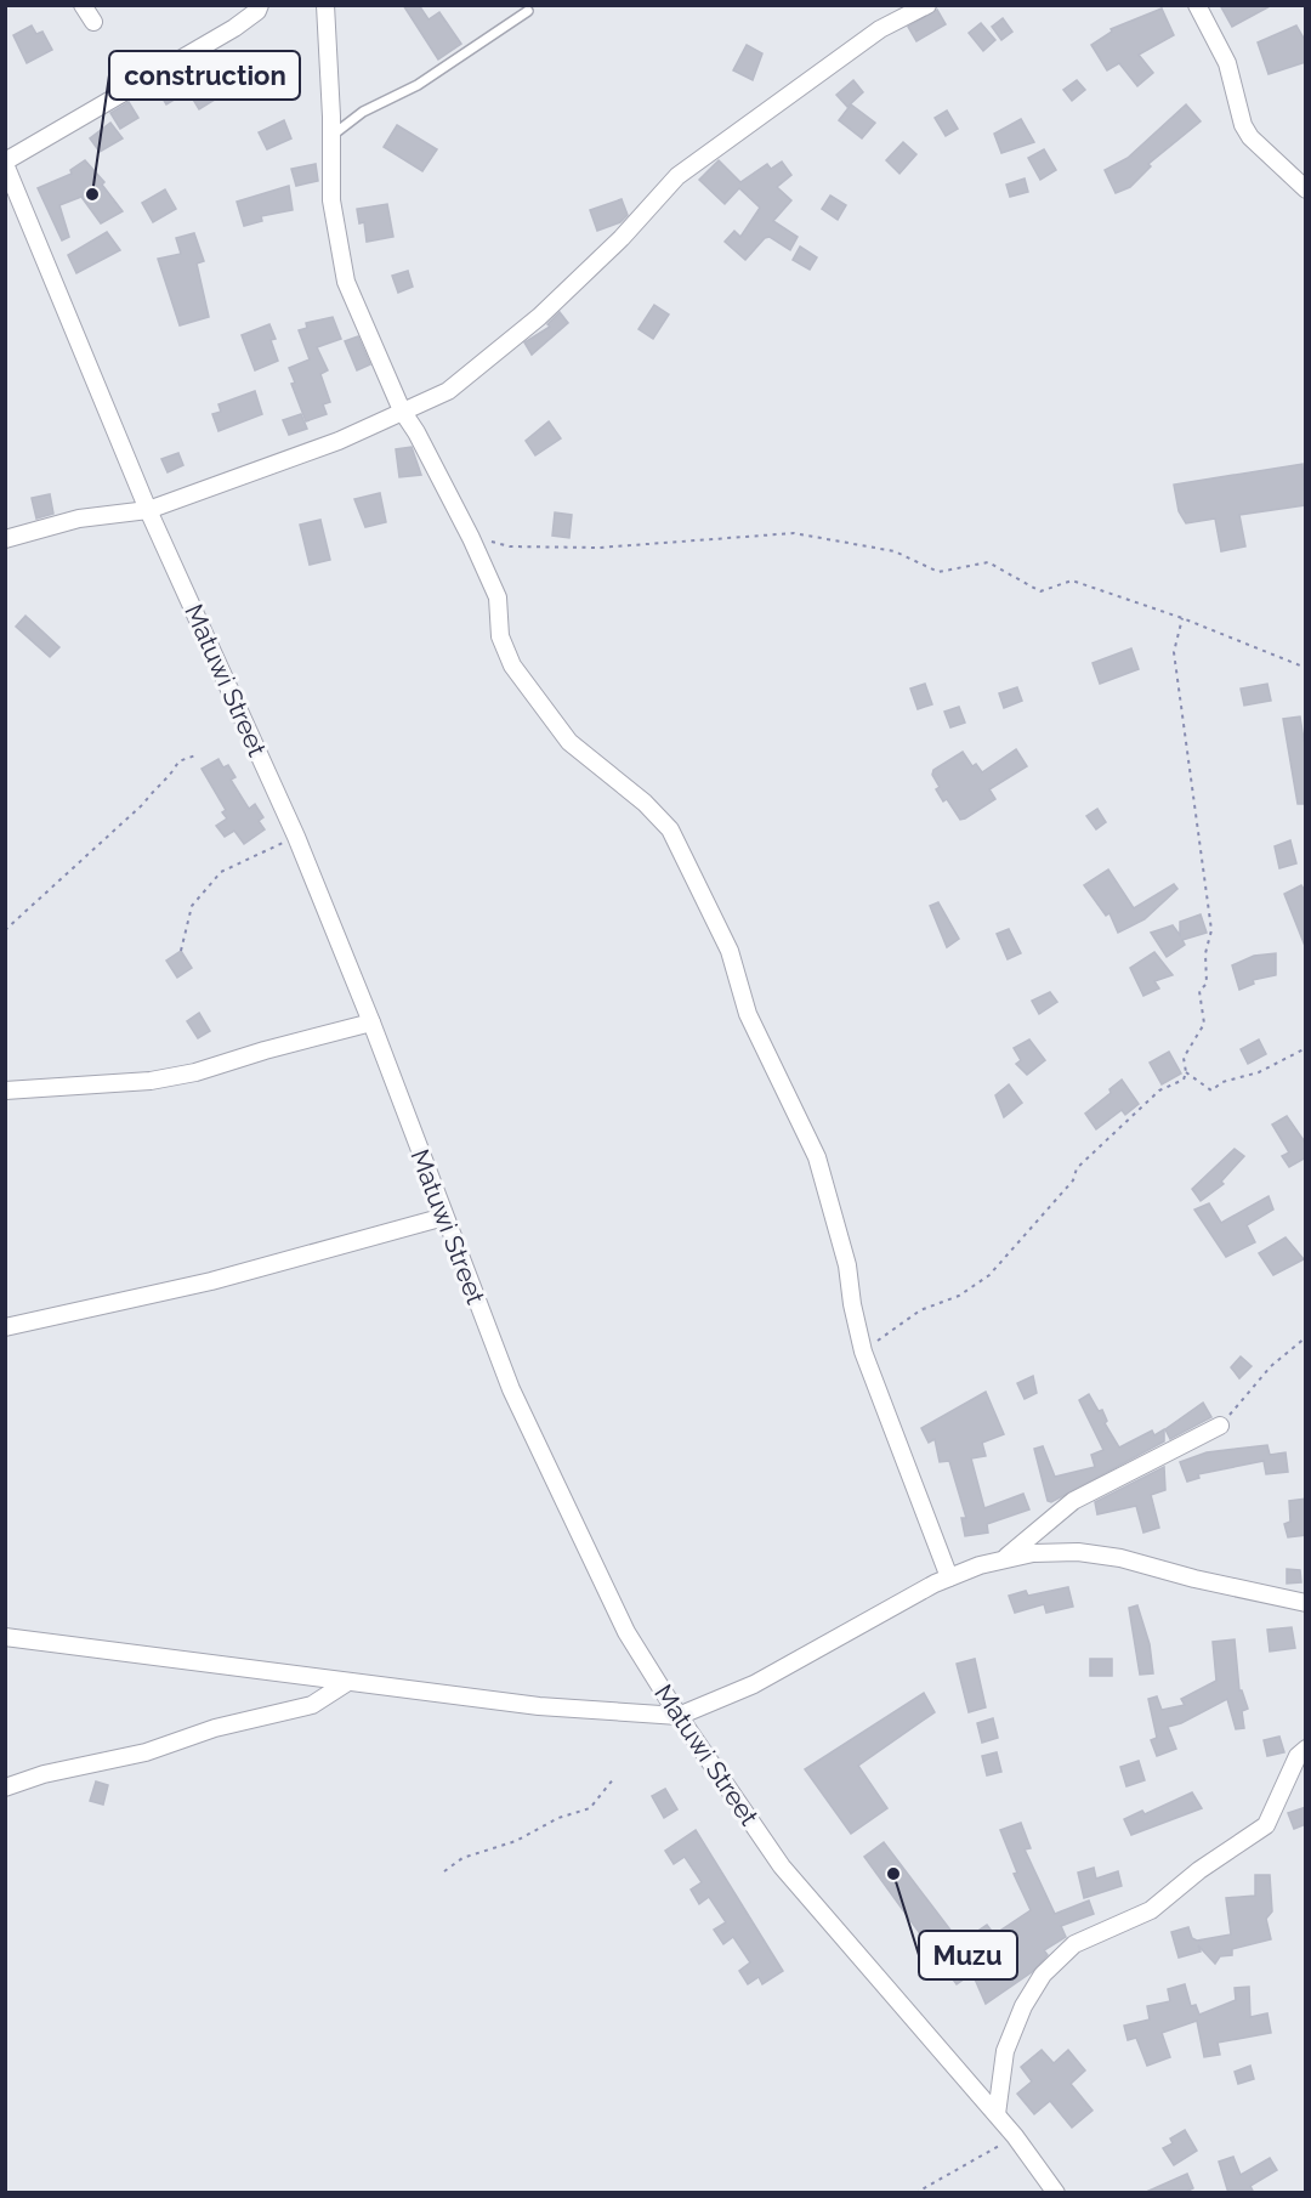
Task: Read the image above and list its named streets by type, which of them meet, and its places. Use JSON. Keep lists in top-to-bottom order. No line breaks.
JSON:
{"streets":{"street":["Matuwi Street"]},"places":["construction","Muzu"]}
